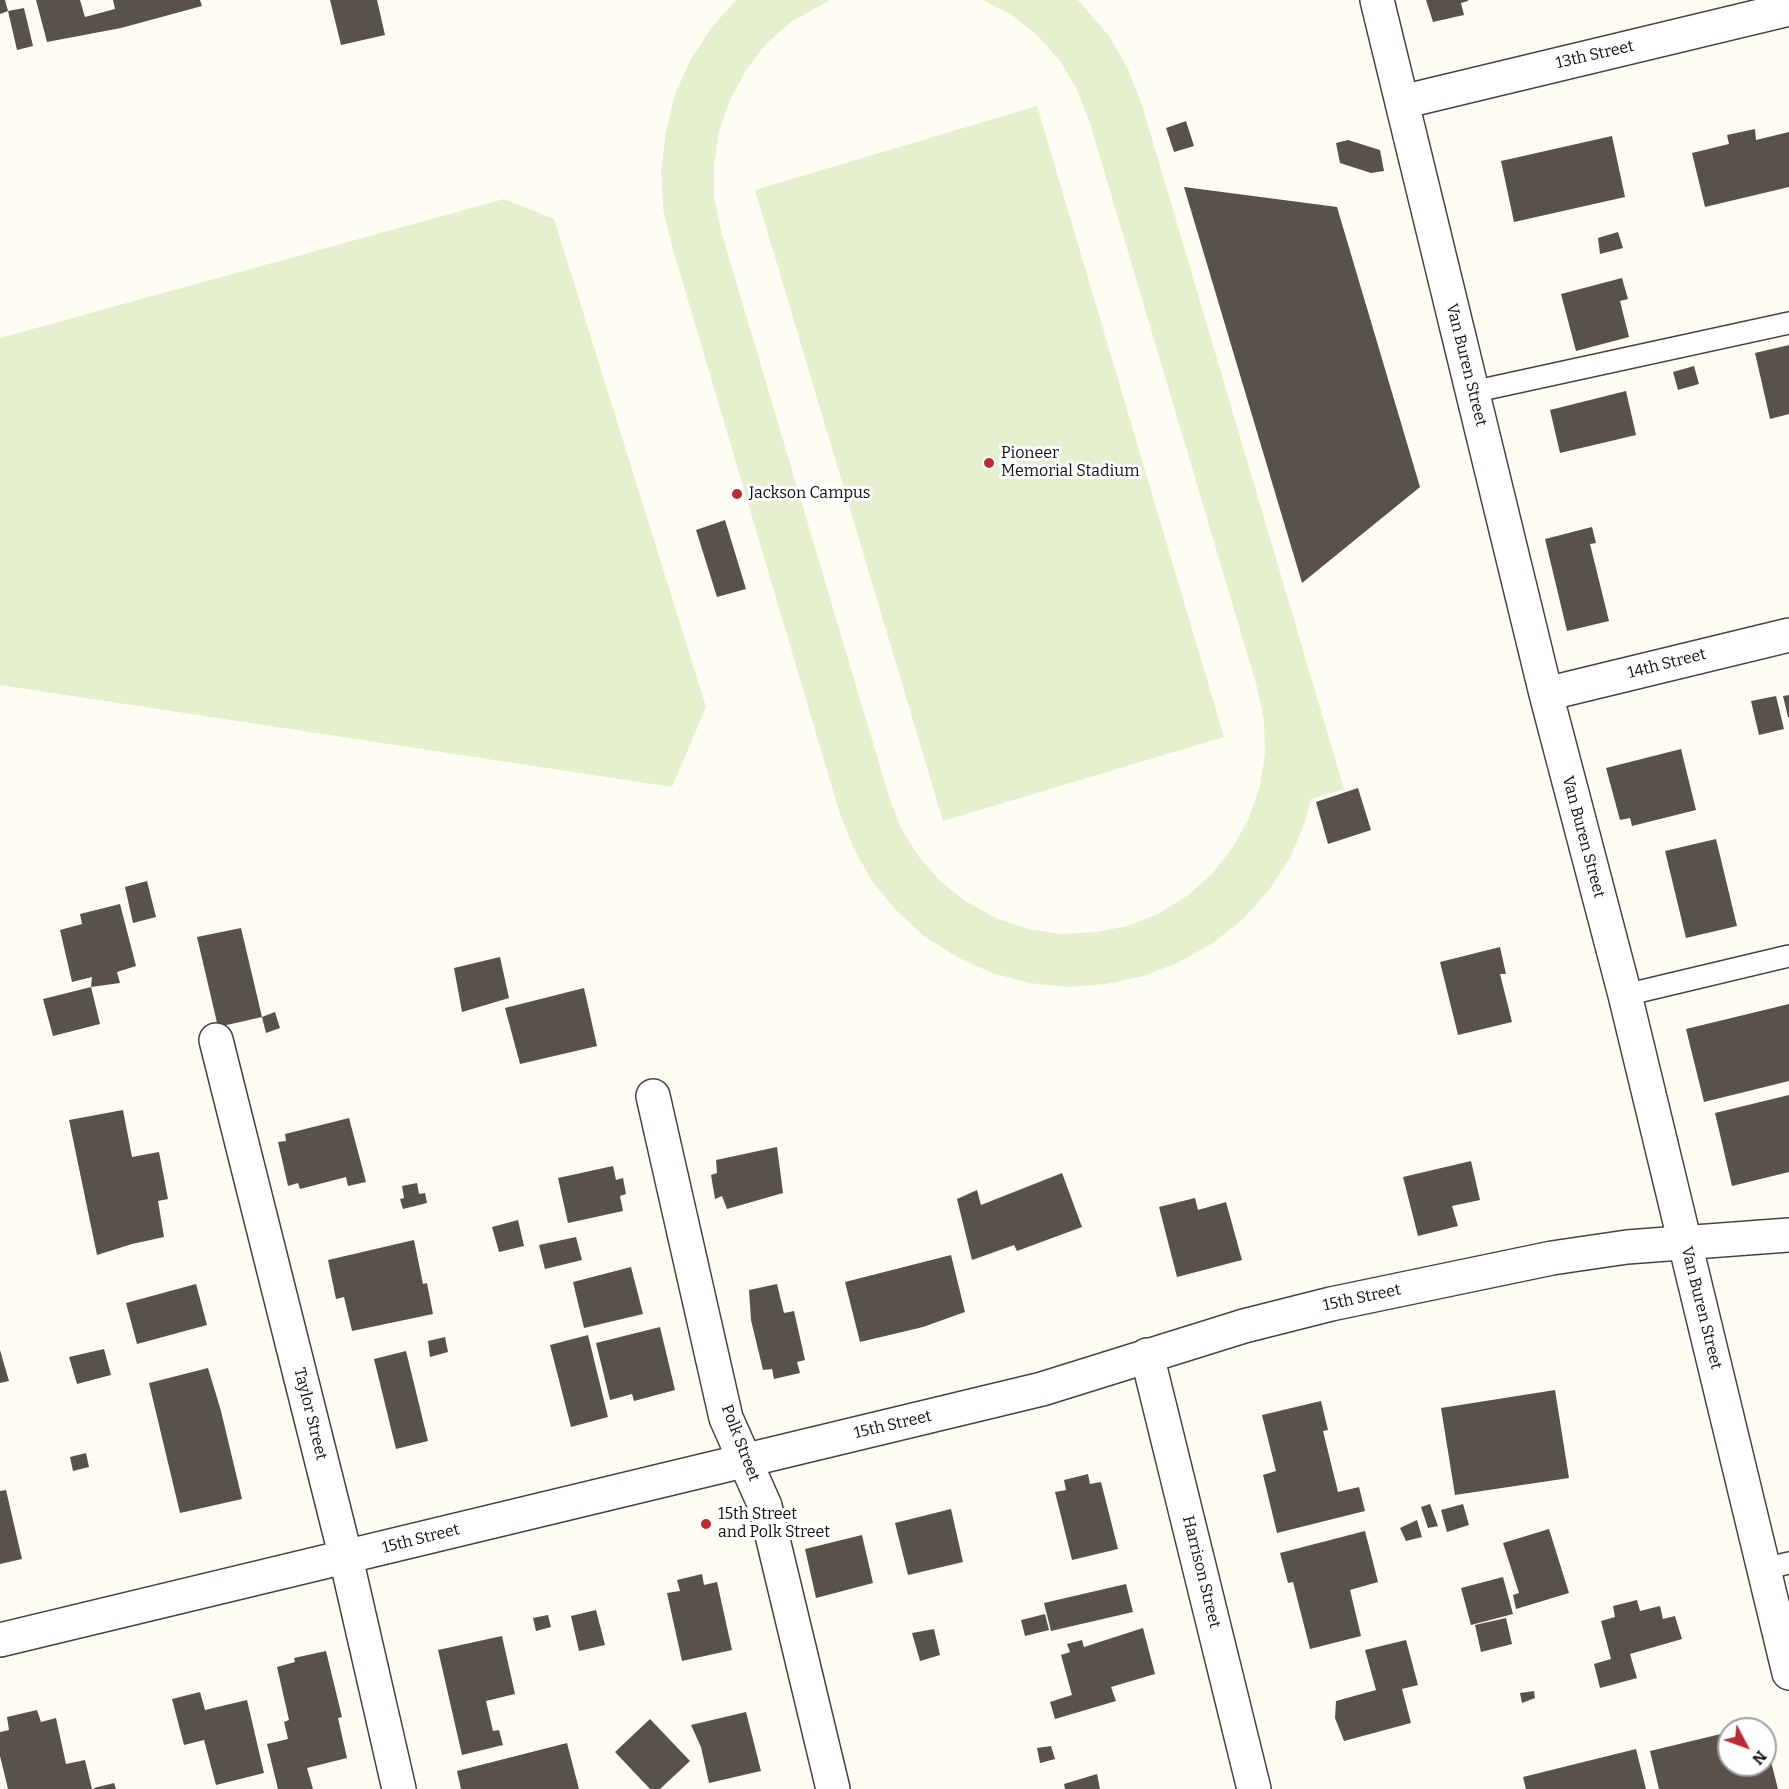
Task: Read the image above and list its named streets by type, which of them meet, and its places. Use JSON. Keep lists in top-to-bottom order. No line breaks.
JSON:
{"streets":{"street":["13th Street","Van Buren Street","14th Street","15th Street","Taylor Street","Polk Street","Harrison Street"]},"crossings":[["13th Street","Van Buren Street"],["Van Buren Street","14th Street"],["Van Buren Street","15th Street"],["15th Street","Taylor Street"],["15th Street","Polk Street"],["15th Street","Harrison Street"]],"places":["Pioneer Memorial Stadium","Jackson Campus","15th Street and Polk Street"],"north":"bottom right"}
